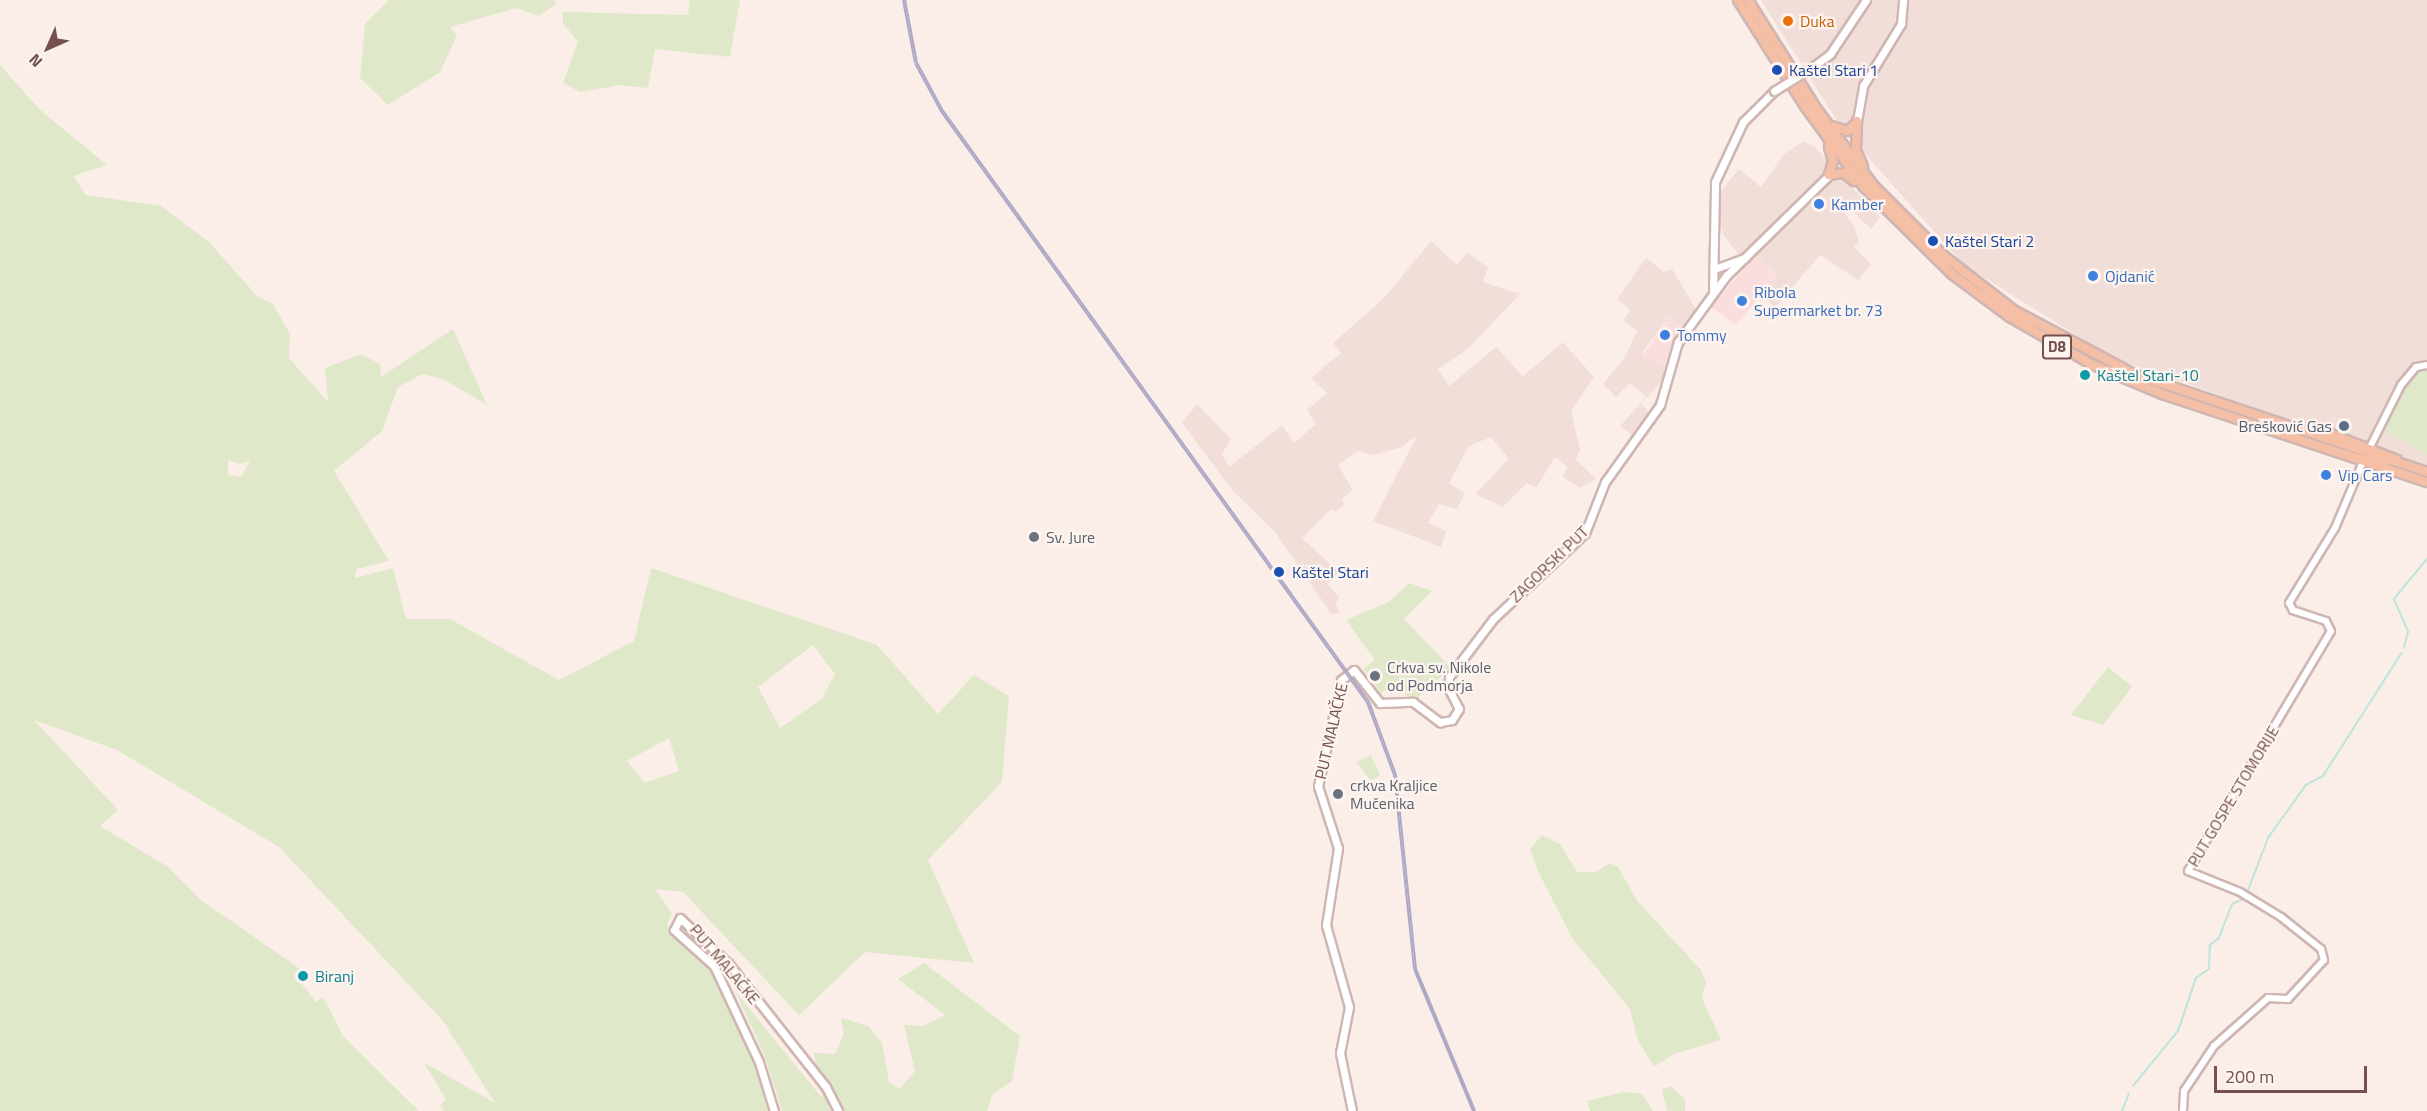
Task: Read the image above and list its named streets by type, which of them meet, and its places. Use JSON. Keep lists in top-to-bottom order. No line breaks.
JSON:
{"streets":{"main road":["D8","ZAGORSKI PUT","PUT MALAČKE"],"street":["PUT GOSPE STOMORIJE"]},"crossings":[["ZAGORSKI PUT","PUT MALAČKE"]],"places":["Duka","Kaštel Stari 1","Kamber","Kaštel Stari 2","Ojdanić","Ribola Supermarket br. 73","Tommy","Kaštel Stari-10","Brešković Gas","Vip Cars","Sv. Jure","Kaštel Stari","Crkva sv. Nikole od Podmorja","crkva Kraljice Mučenika","Biranj"],"scale_bar":"200 m","north":"bottom left"}
